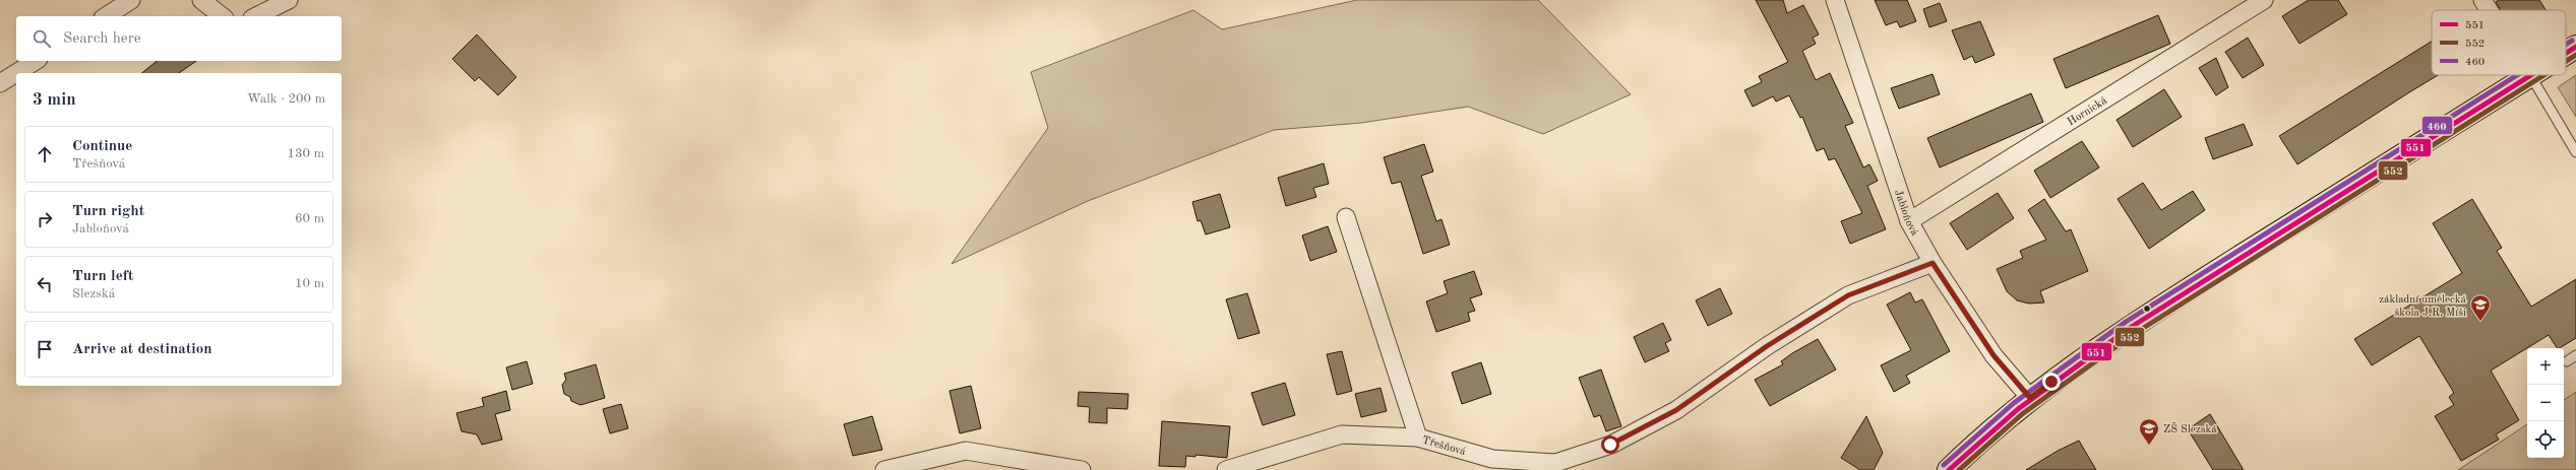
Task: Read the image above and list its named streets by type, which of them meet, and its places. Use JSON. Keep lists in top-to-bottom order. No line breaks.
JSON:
{"streets":{"street":["Hornická","Jabloňová","Třešňová"]},"crossings":[["Hornická","Jabloňová"],["Jabloňová","Třešňová"]],"places":{"school or university":["základní umělecká škola J.R. Míši","ZŠ Slezská"]},"lines":["transit line 460","transit line 551","transit line 552"],"legend":["551","552","460"],"page":{"search":"Search here","heading":["3 min","Walk · 200 m"],"list":[["Continue","Třešňová","130 m"],["Turn right","Jabloňová","60 m"],["Turn left","Slezská","10 m"],"Arrive at destination"],"map_buttons":["+","−"]}}
